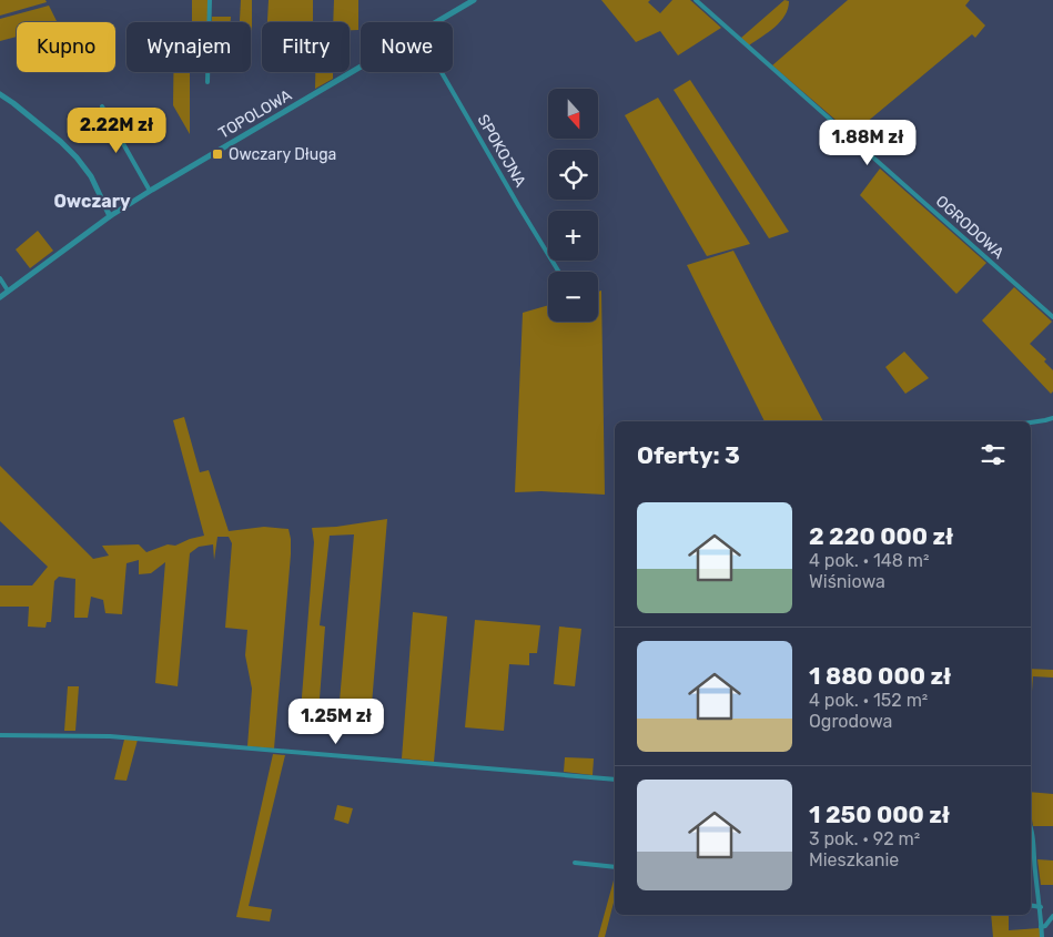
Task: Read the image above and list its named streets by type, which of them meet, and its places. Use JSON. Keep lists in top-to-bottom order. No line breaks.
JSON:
{"streets":{"street":["TOPOLOWA","SPOKOJNA","OGRODOWA"]},"districts":["Owczary"],"places":{"transit":["Owczary Długa"]},"north":"bottom","page":{"chip":["Kupno","Wynajem","Filtry","Nowe"],"map_buttons":["+","−"],"price":["2.22M zł","1.88M zł","1.25M zł"],"heading":"Oferty: 3","list":[{"name":"2 220 000 zł","note":"4 pok. · 148 m² · Wiśniowa"},{"name":"1 880 000 zł","note":"4 pok. · 152 m² · Ogrodowa"},{"name":"1 250 000 zł","note":"3 pok. · 92 m² · Mieszkanie"}]}}
